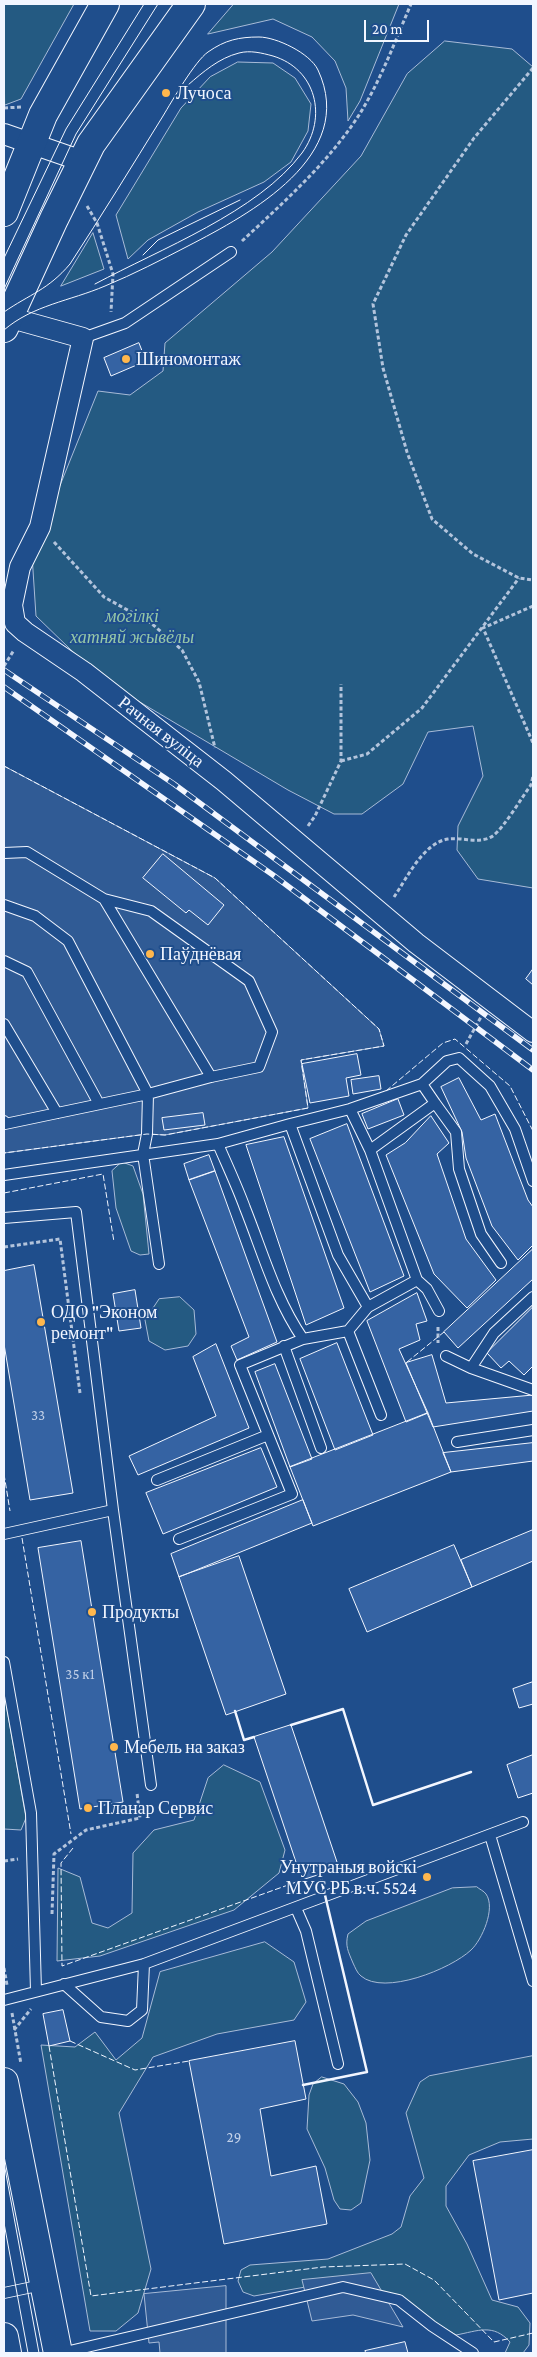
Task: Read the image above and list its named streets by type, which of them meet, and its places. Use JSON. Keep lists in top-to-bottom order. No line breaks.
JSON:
{"streets":{"street":["Рачная вуліца"]},"parks":["могілкі хатняй жывёлы"],"places":["Лучоса","Шиномонтаж","Паўднёвая","ОДО \"Эконом ремонт\"","Продукты","Мебель на заказ","Планар Сервис","Унутраныя войскі МУС РБ в.ч. 5524"],"house_numbers":["33","35 к1","29"],"scale_bar":"20 m"}
